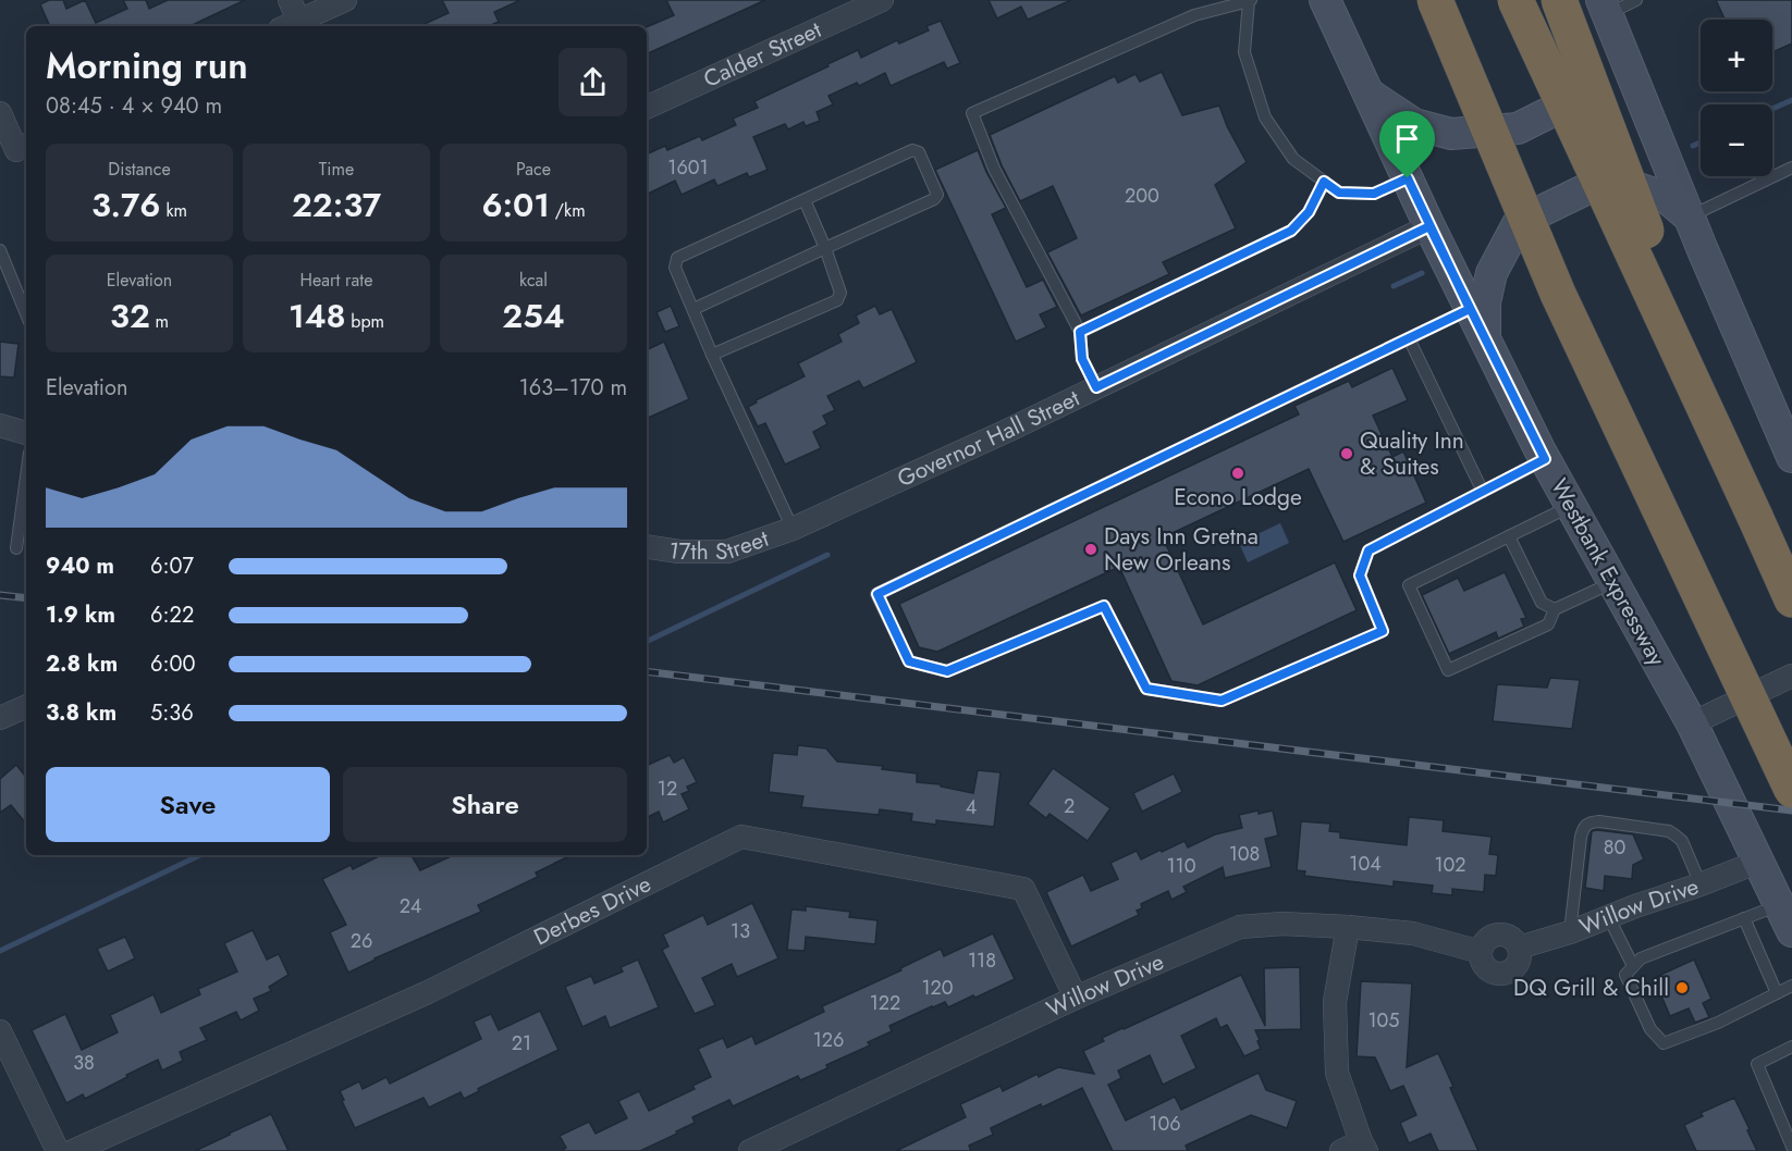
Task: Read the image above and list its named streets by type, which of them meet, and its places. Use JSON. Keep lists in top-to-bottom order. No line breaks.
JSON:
{"streets":{"main road":["Westbank Expressway"],"street":["Calder Street","Governor Hall Street","17th Street","Willow Drive","Derbes Drive"]},"crossings":[["Governor Hall Street","17th Street"],["Governor Hall Street","Westbank Expressway"],["Westbank Expressway","Willow Drive"],["Willow Drive","Derbes Drive"]],"places":["Quality Inn & Suites","Econo Lodge","Days Inn Gretna New Orleans","DQ Grill & Chill"],"house_numbers":["1601","200","12","2","4","80","108","104","102","110","24","13","26","118","120","122","105","126","21","38","106"],"page":{"map_buttons":["+","−"],"heading":["Morning run","08:45 · 4 × 940 m"],"stats":[["Distance","3.76 km"],["Time","22:37"],["Pace","6:01 /km"],["Elevation","32 m"],["Heart rate","148 bpm"],["kcal","254"]],"chart":["Elevation","163–170 m"],"list":[{"name":"940 m","note":"6:07"},{"name":"1.9 km","note":"6:22"},{"name":"2.8 km","note":"6:00"},{"name":"3.8 km","note":"5:36"}],"buttons":["Save","Share"]}}
